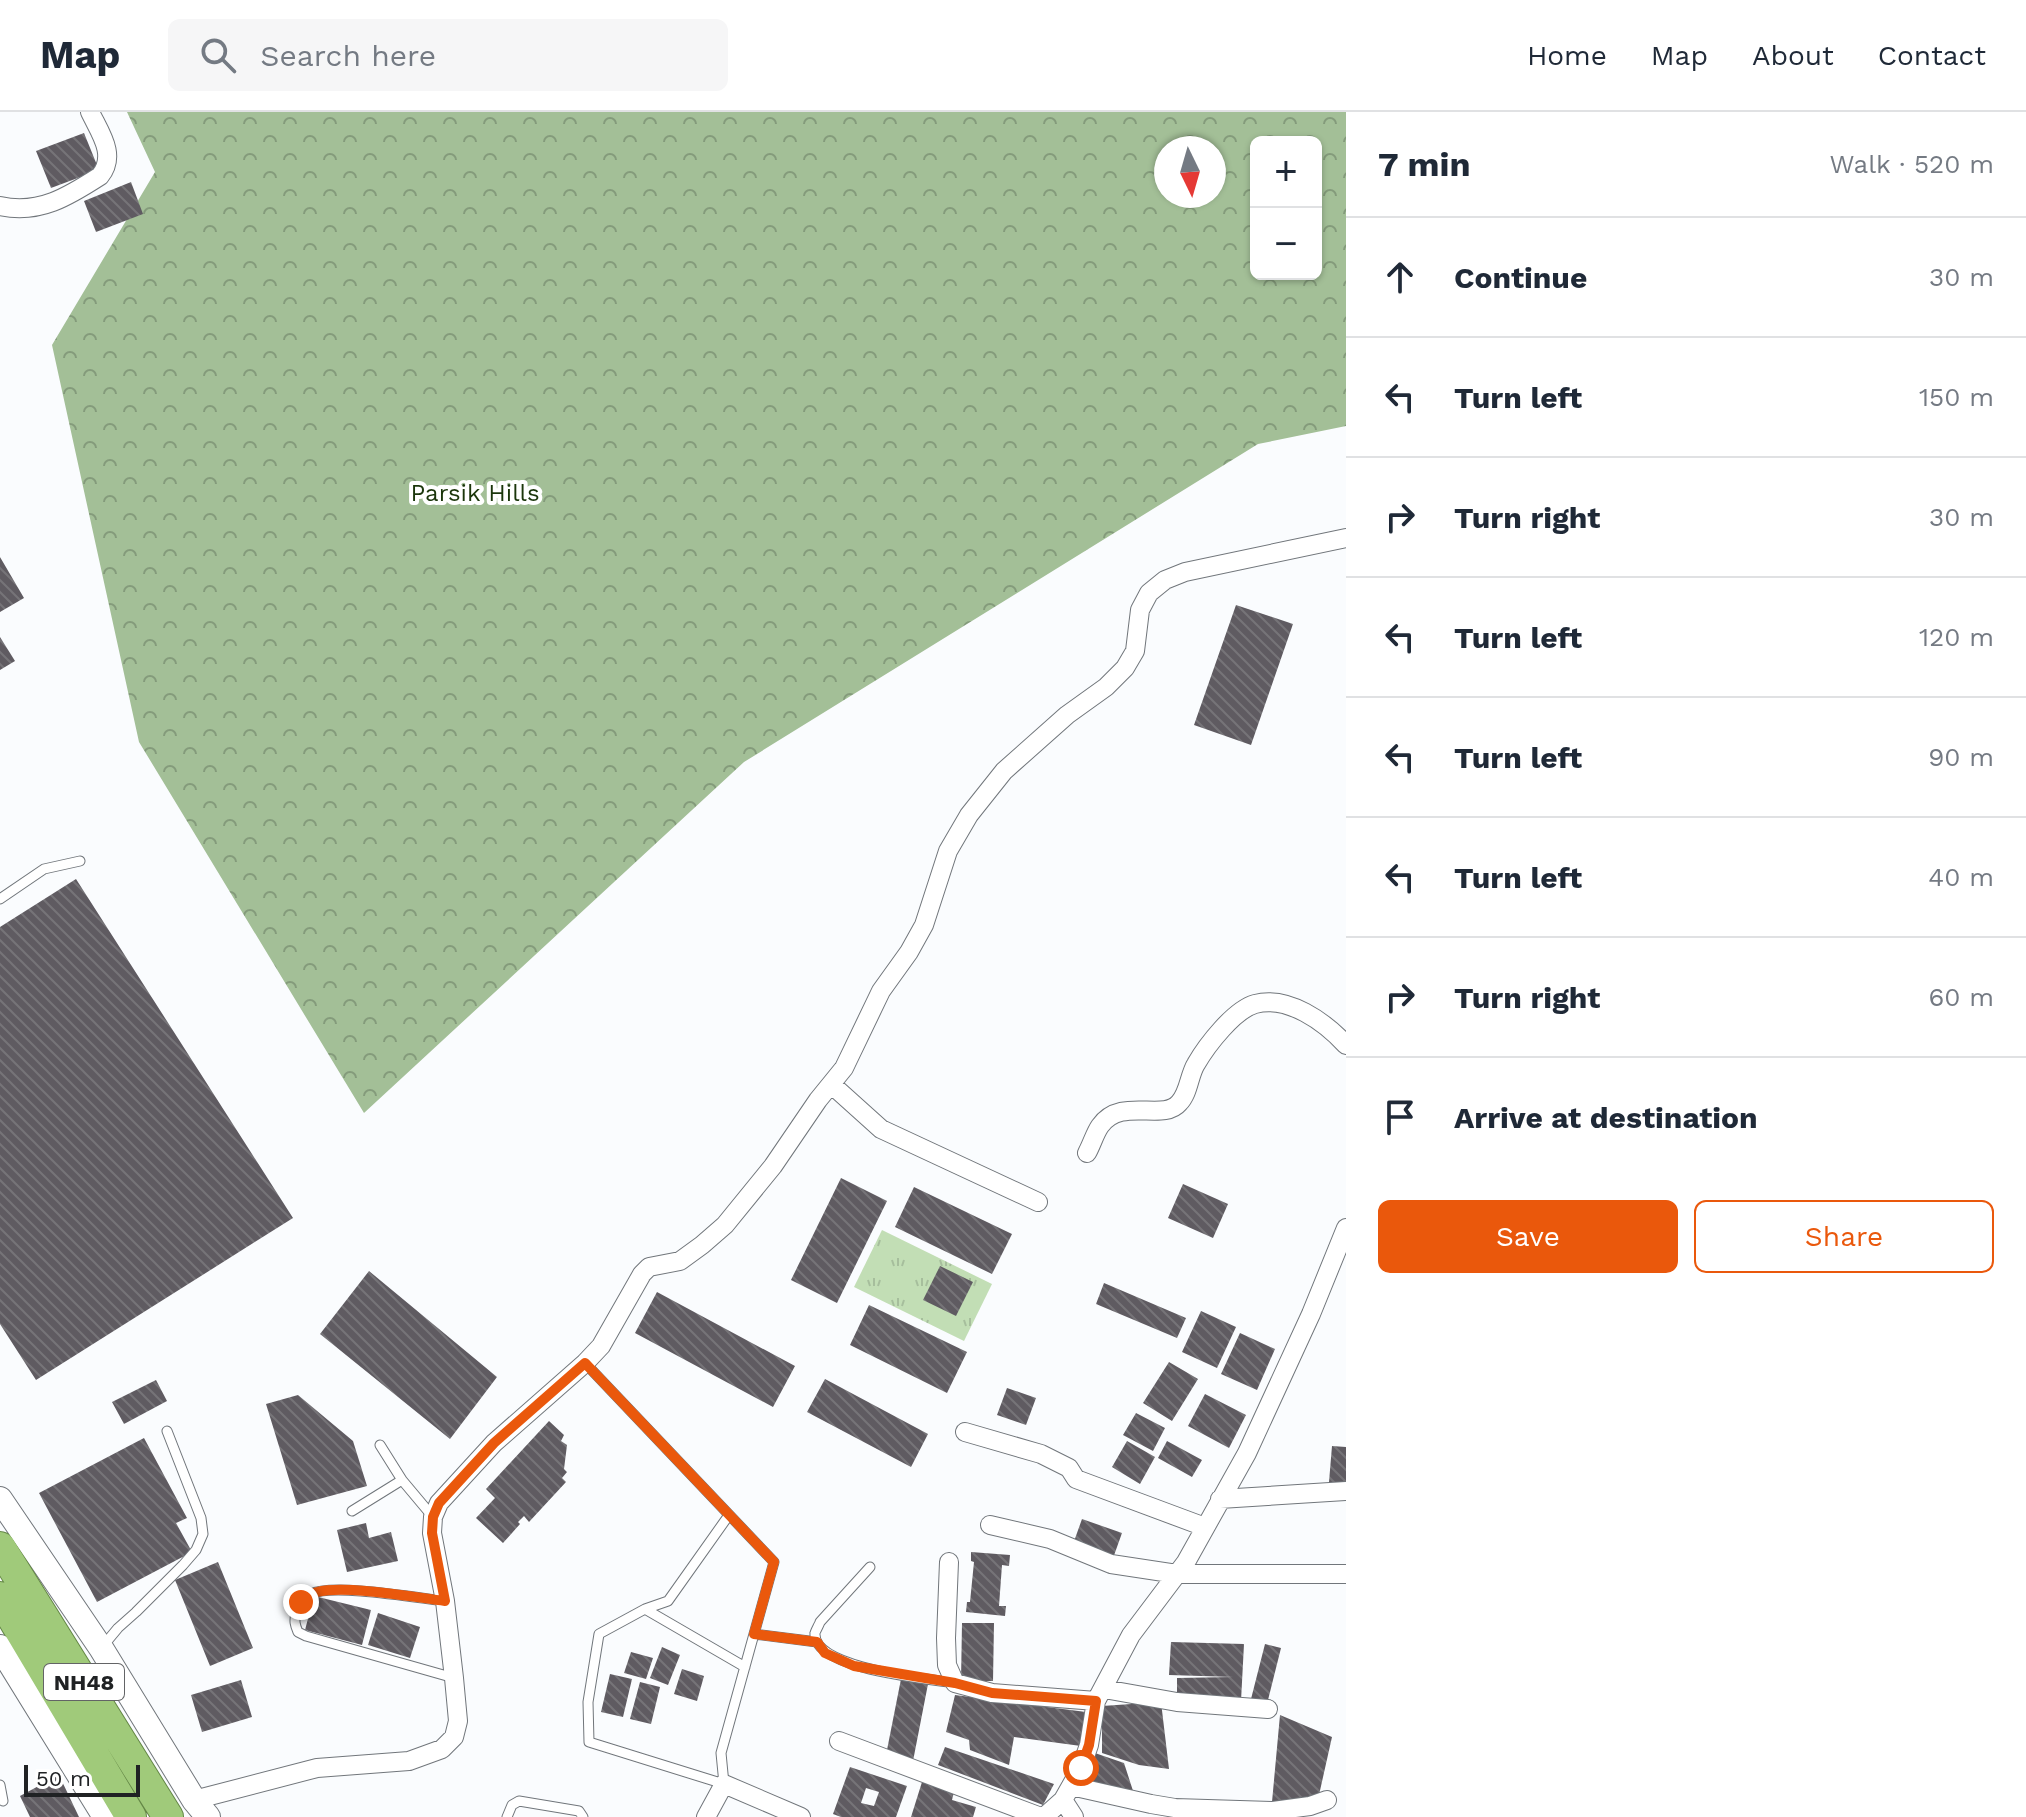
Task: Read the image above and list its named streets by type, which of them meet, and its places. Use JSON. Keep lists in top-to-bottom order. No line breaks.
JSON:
{"streets":{"highway":["NH48"]},"parks":["Parsik Hills"],"scale_bar":"50 m","north":"bottom","page":{"header":"Map","search":"Search here","nav":["Home","Map","About","Contact"],"heading":["7 min","Walk · 520 m"],"map_buttons":["+","−"],"list":[["Continue","30 m"],["Turn left","150 m"],["Turn right","30 m"],["Turn left","120 m"],["Turn left","90 m"],["Turn left","40 m"],["Turn right","60 m"],"Arrive at destination"],"buttons":["Save","Share"],"scale":"50 m"}}
